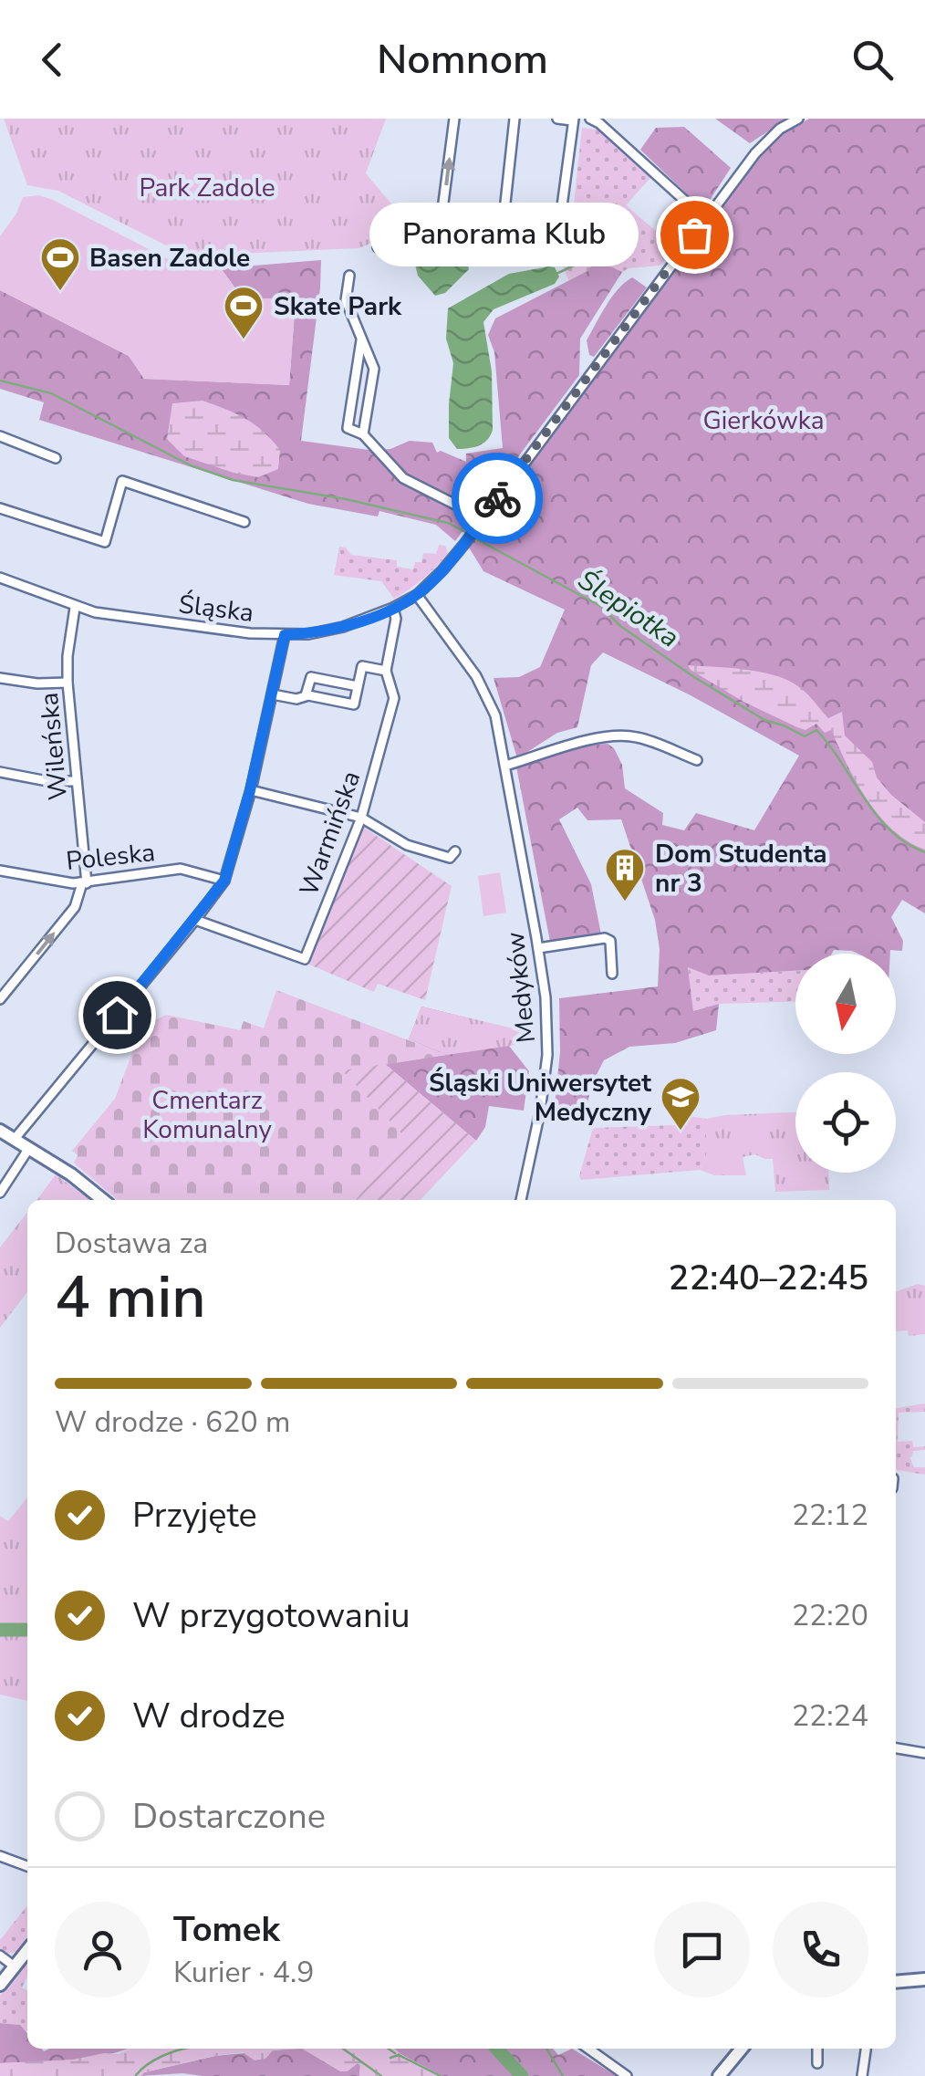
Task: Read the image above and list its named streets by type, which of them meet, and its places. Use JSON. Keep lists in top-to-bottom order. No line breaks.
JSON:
{"streets":{"street":["Śląska","Wileńska","Warmińska","Poleska","Medyków"]},"crossings":[["Śląska","Wileńska"],["Śląska","Warmińska"],["Śląska","Medyków"],["Wileńska","Poleska"]],"water":["Ślepiotka"],"parks":["Park Zadole","Gierkówka","Cmentarz Komunalny"],"places":{"other":["Panorama Klub"],"sports":["Basen Zadole","Skate Park"],"building":["Dom Studenta nr 3"],"school or university":["Śląski Uniwersytet Medyczny"]},"north":"bottom","page":{"header":"Nomnom","bubble":"Panorama Klub","heading":["4 min","Dostawa za","22:40–22:45"],"panel":["Tomek","Kurier · 4.9"],"bar":"W drodze · 620 m","list":[["Przyjęte","22:12"],["W przygotowaniu","22:20"],["W drodze","22:24"],"Dostarczone"]}}
